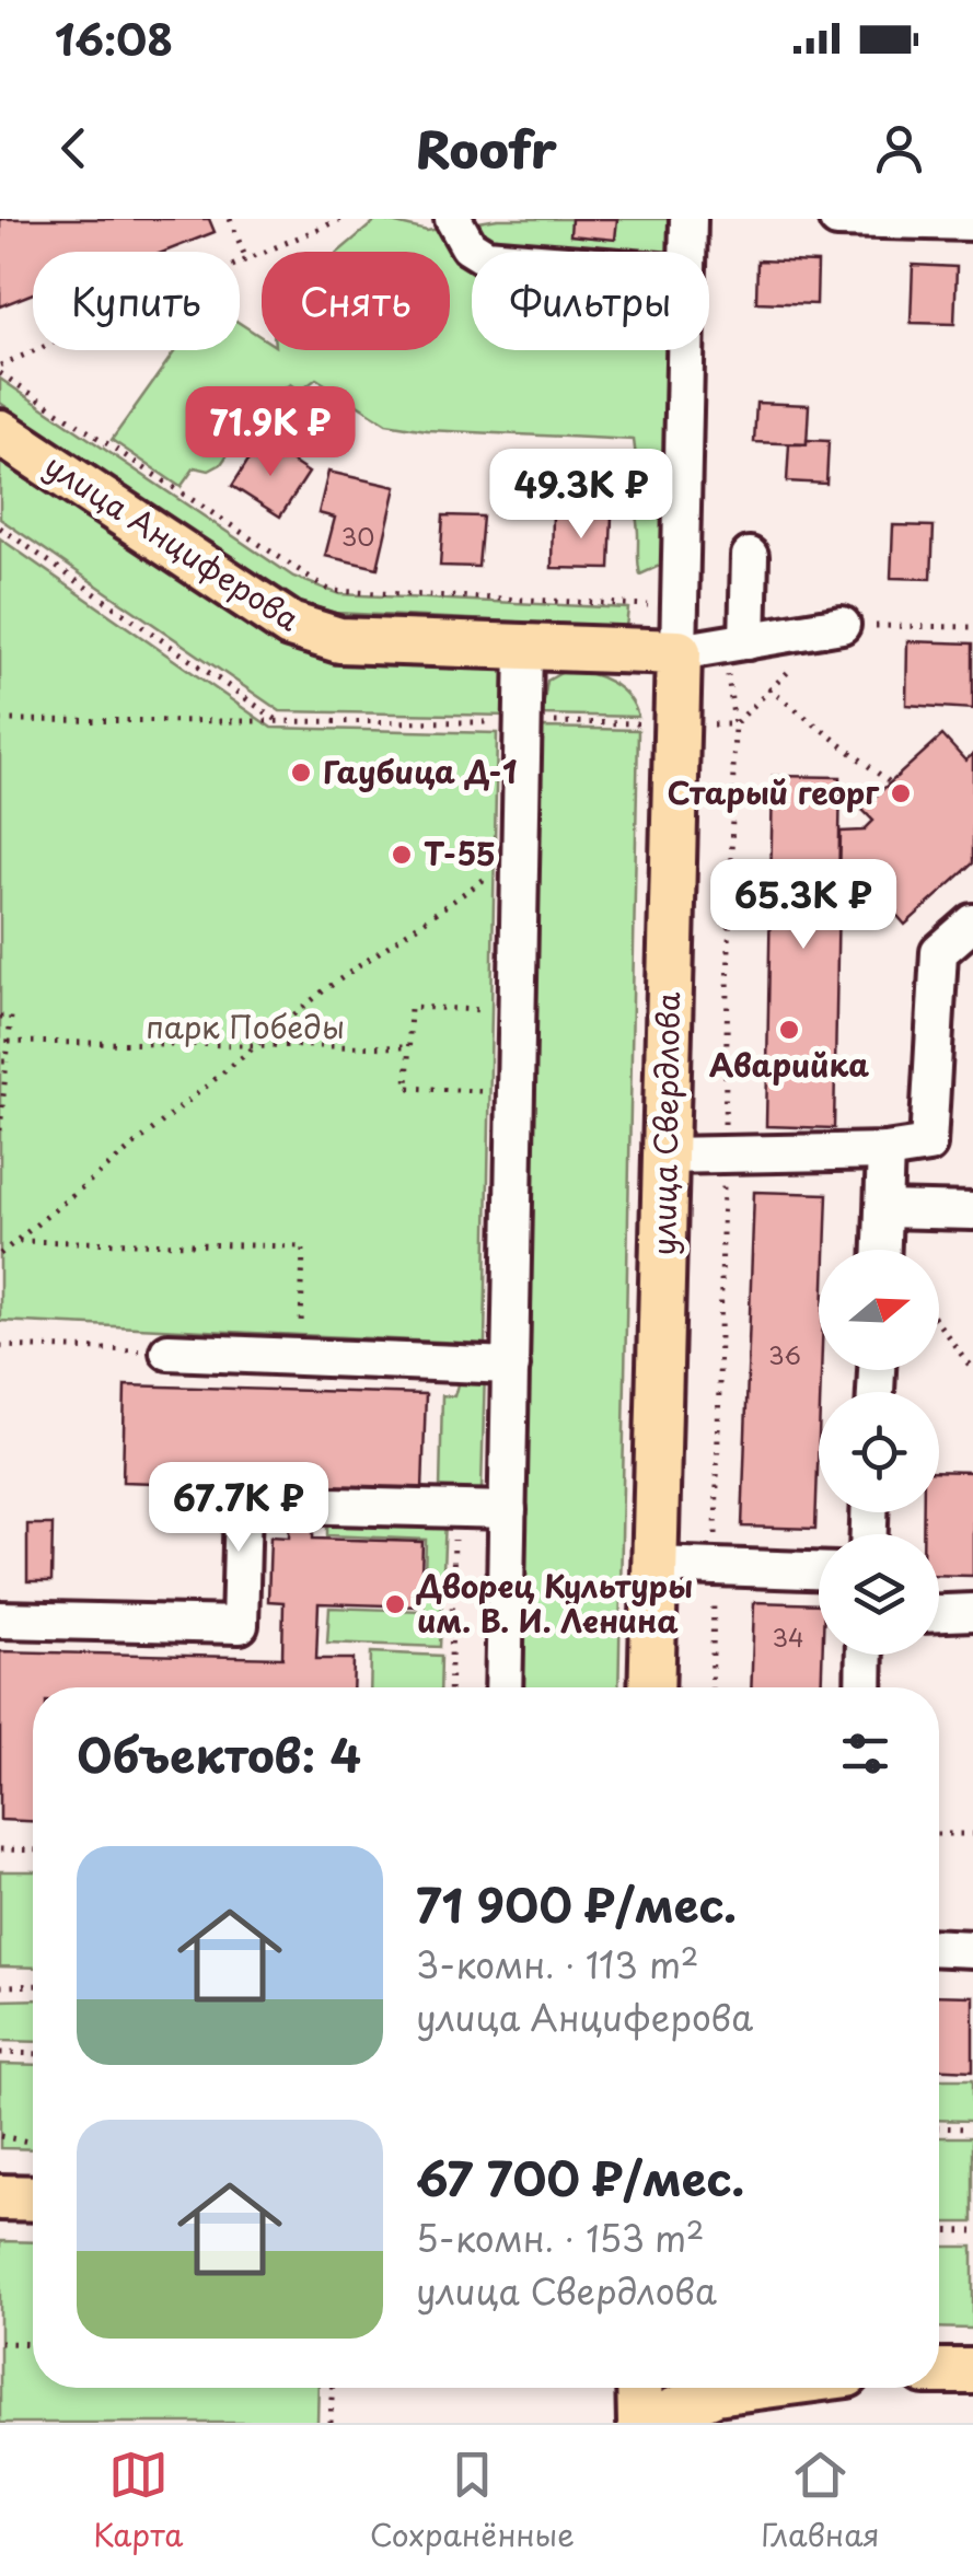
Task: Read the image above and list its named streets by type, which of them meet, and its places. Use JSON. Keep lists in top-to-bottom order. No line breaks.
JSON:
{"streets":{"main road":["улица Анциферова","улица Свердлова"]},"crossings":[["улица Анциферова","улица Свердлова"]],"parks":["парк Победы"],"places":["Гаубица Д-1","Старый георг","Т-55","Аварийка","Дворец Культуры им. В. И. Ленина"],"house_numbers":["30","36","34"],"north":"right","page":{"status":"16:08","header":"Roofr","chip":["Купить","Снять","Фильтры"],"price":["71.9K ₽","49.3K ₽","65.3K ₽","67.7K ₽"],"heading":"Объектов: 4","list":[{"name":"71 900 ₽/мес.","note":"3-комн. · 113 m² · улица Анциферова"},{"name":"67 700 ₽/мес.","note":"5-комн. · 153 m² · улица Свердлова"}],"tabs":["Карта","Сохранённые","Главная"]}}
